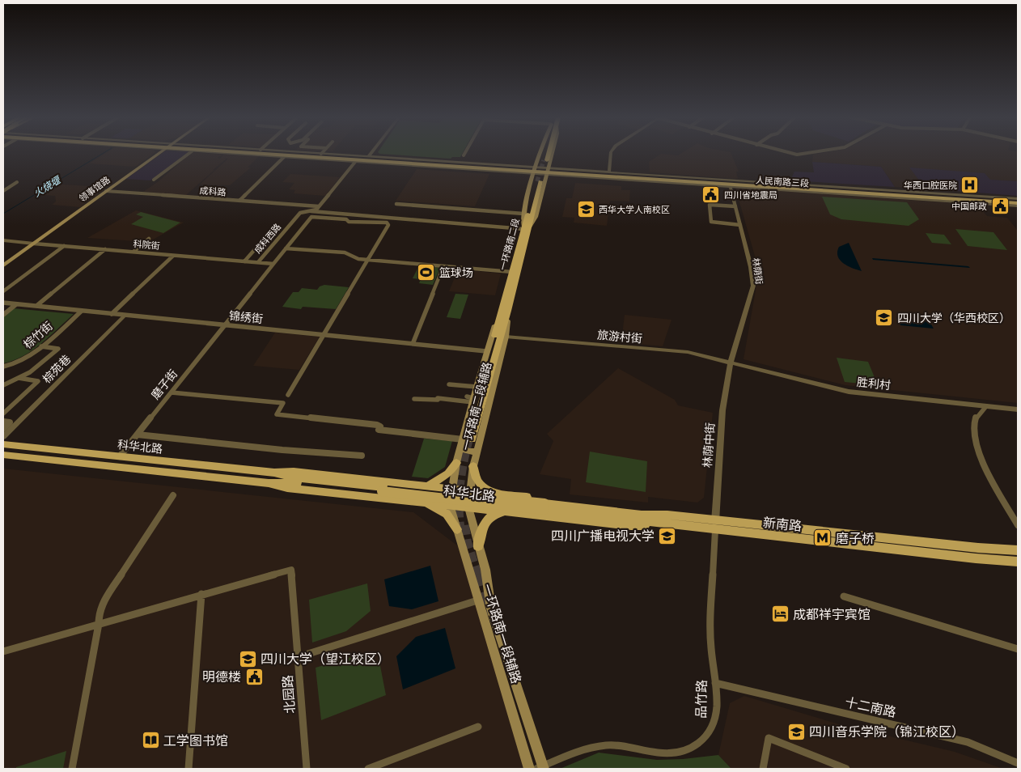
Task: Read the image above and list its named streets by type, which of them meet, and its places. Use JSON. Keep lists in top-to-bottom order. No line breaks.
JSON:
{"streets":{"main road":["人民南路三段","领事馆路","一环路南二段","一环路南二段辅路","科华北路","新南路","一环路南一段辅路"],"street":["成科路","成科西路","科院街","林荫街","锦绣街","棕竹街","旅游村街","棕苑巷","胜利村","磨子街","林荫中街","北园路","品竹路","十二南路"]},"crossings":[["人民南路三段","一环路南二段"],["人民南路三段","林荫街"],["领事馆路","成科路"],["领事馆路","科院街"],["成科路","成科西路"],["成科西路","科院街"],["成科西路","锦绣街"],["成科西路","磨子街"],["一环路南二段","一环路南二段辅路"],["林荫街","旅游村街"],["林荫街","胜利村"],["林荫街","林荫中街"],["锦绣街","棕竹街"],["锦绣街","棕苑巷"],["锦绣街","磨子街"],["锦绣街","一环路南二段辅路"],["旅游村街","胜利村"],["旅游村街","一环路南二段辅路"],["旅游村街","林荫中街"],["胜利村","林荫中街"],["磨子街","科华北路"],["一环路南二段辅路","科华北路"],["一环路南二段辅路","一环路南一段辅路"],["林荫中街","新南路"],["林荫中街","品竹路"],["科华北路","新南路"],["科华北路","一环路南一段辅路"],["新南路","品竹路"],["一环路南一段辅路","品竹路"],["品竹路","十二南路"]],"water":["火烧堰"],"places":{"hospital":["华西口腔医院"],"public building":["四川省地震局","中国邮政","明德楼"],"school or university":["西华大学人南校区","四川大学（华西校区）","四川广播电视大学","四川大学（望江校区）","四川音乐学院（锦江校区）"],"sports":["篮球场"],"metro station":["磨子桥"],"hotel":["成都祥宇宾馆"],"library":["工学图书馆"]}}
